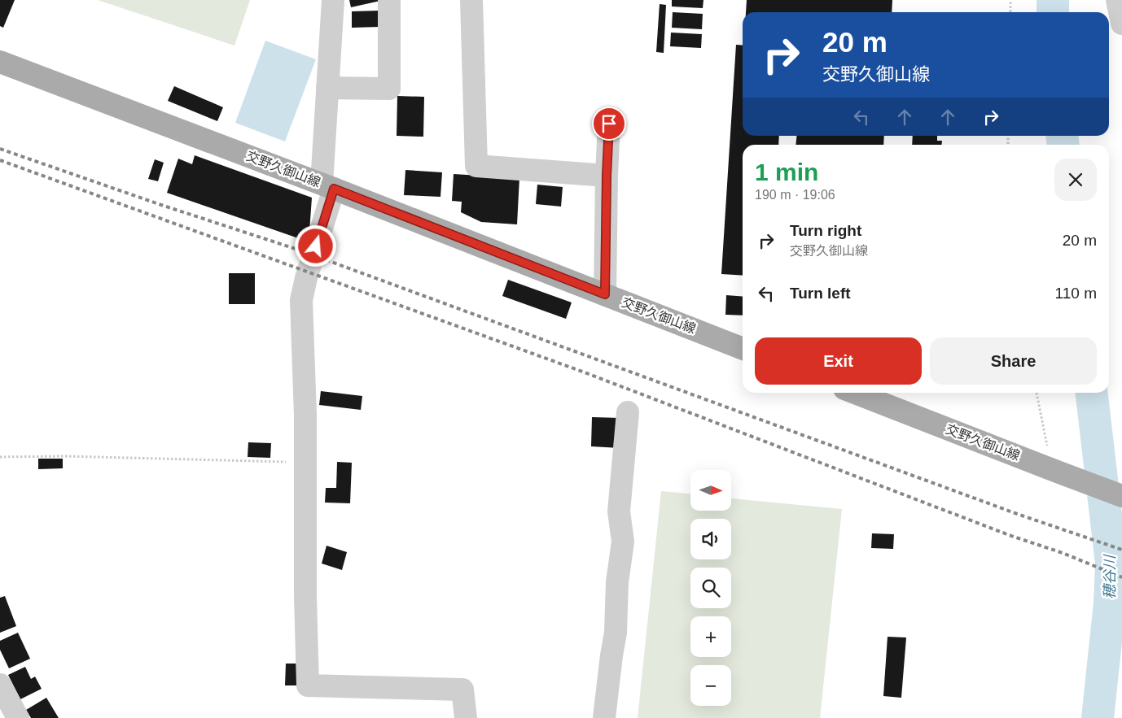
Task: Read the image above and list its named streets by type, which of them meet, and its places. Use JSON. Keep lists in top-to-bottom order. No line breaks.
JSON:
{"streets":{"main road":["交野久御山線"]},"water":["穂谷川"],"north":"right","page":{"turn":["20 m","交野久御山線"],"heading":["1 min","190 m · 19:06"],"list":[{"name":"Turn right","note":"交野久御山線","value":"20 m"},{"name":"Turn left","value":"110 m"}],"buttons":["Exit","Share"],"map_buttons":["+","−"]}}
